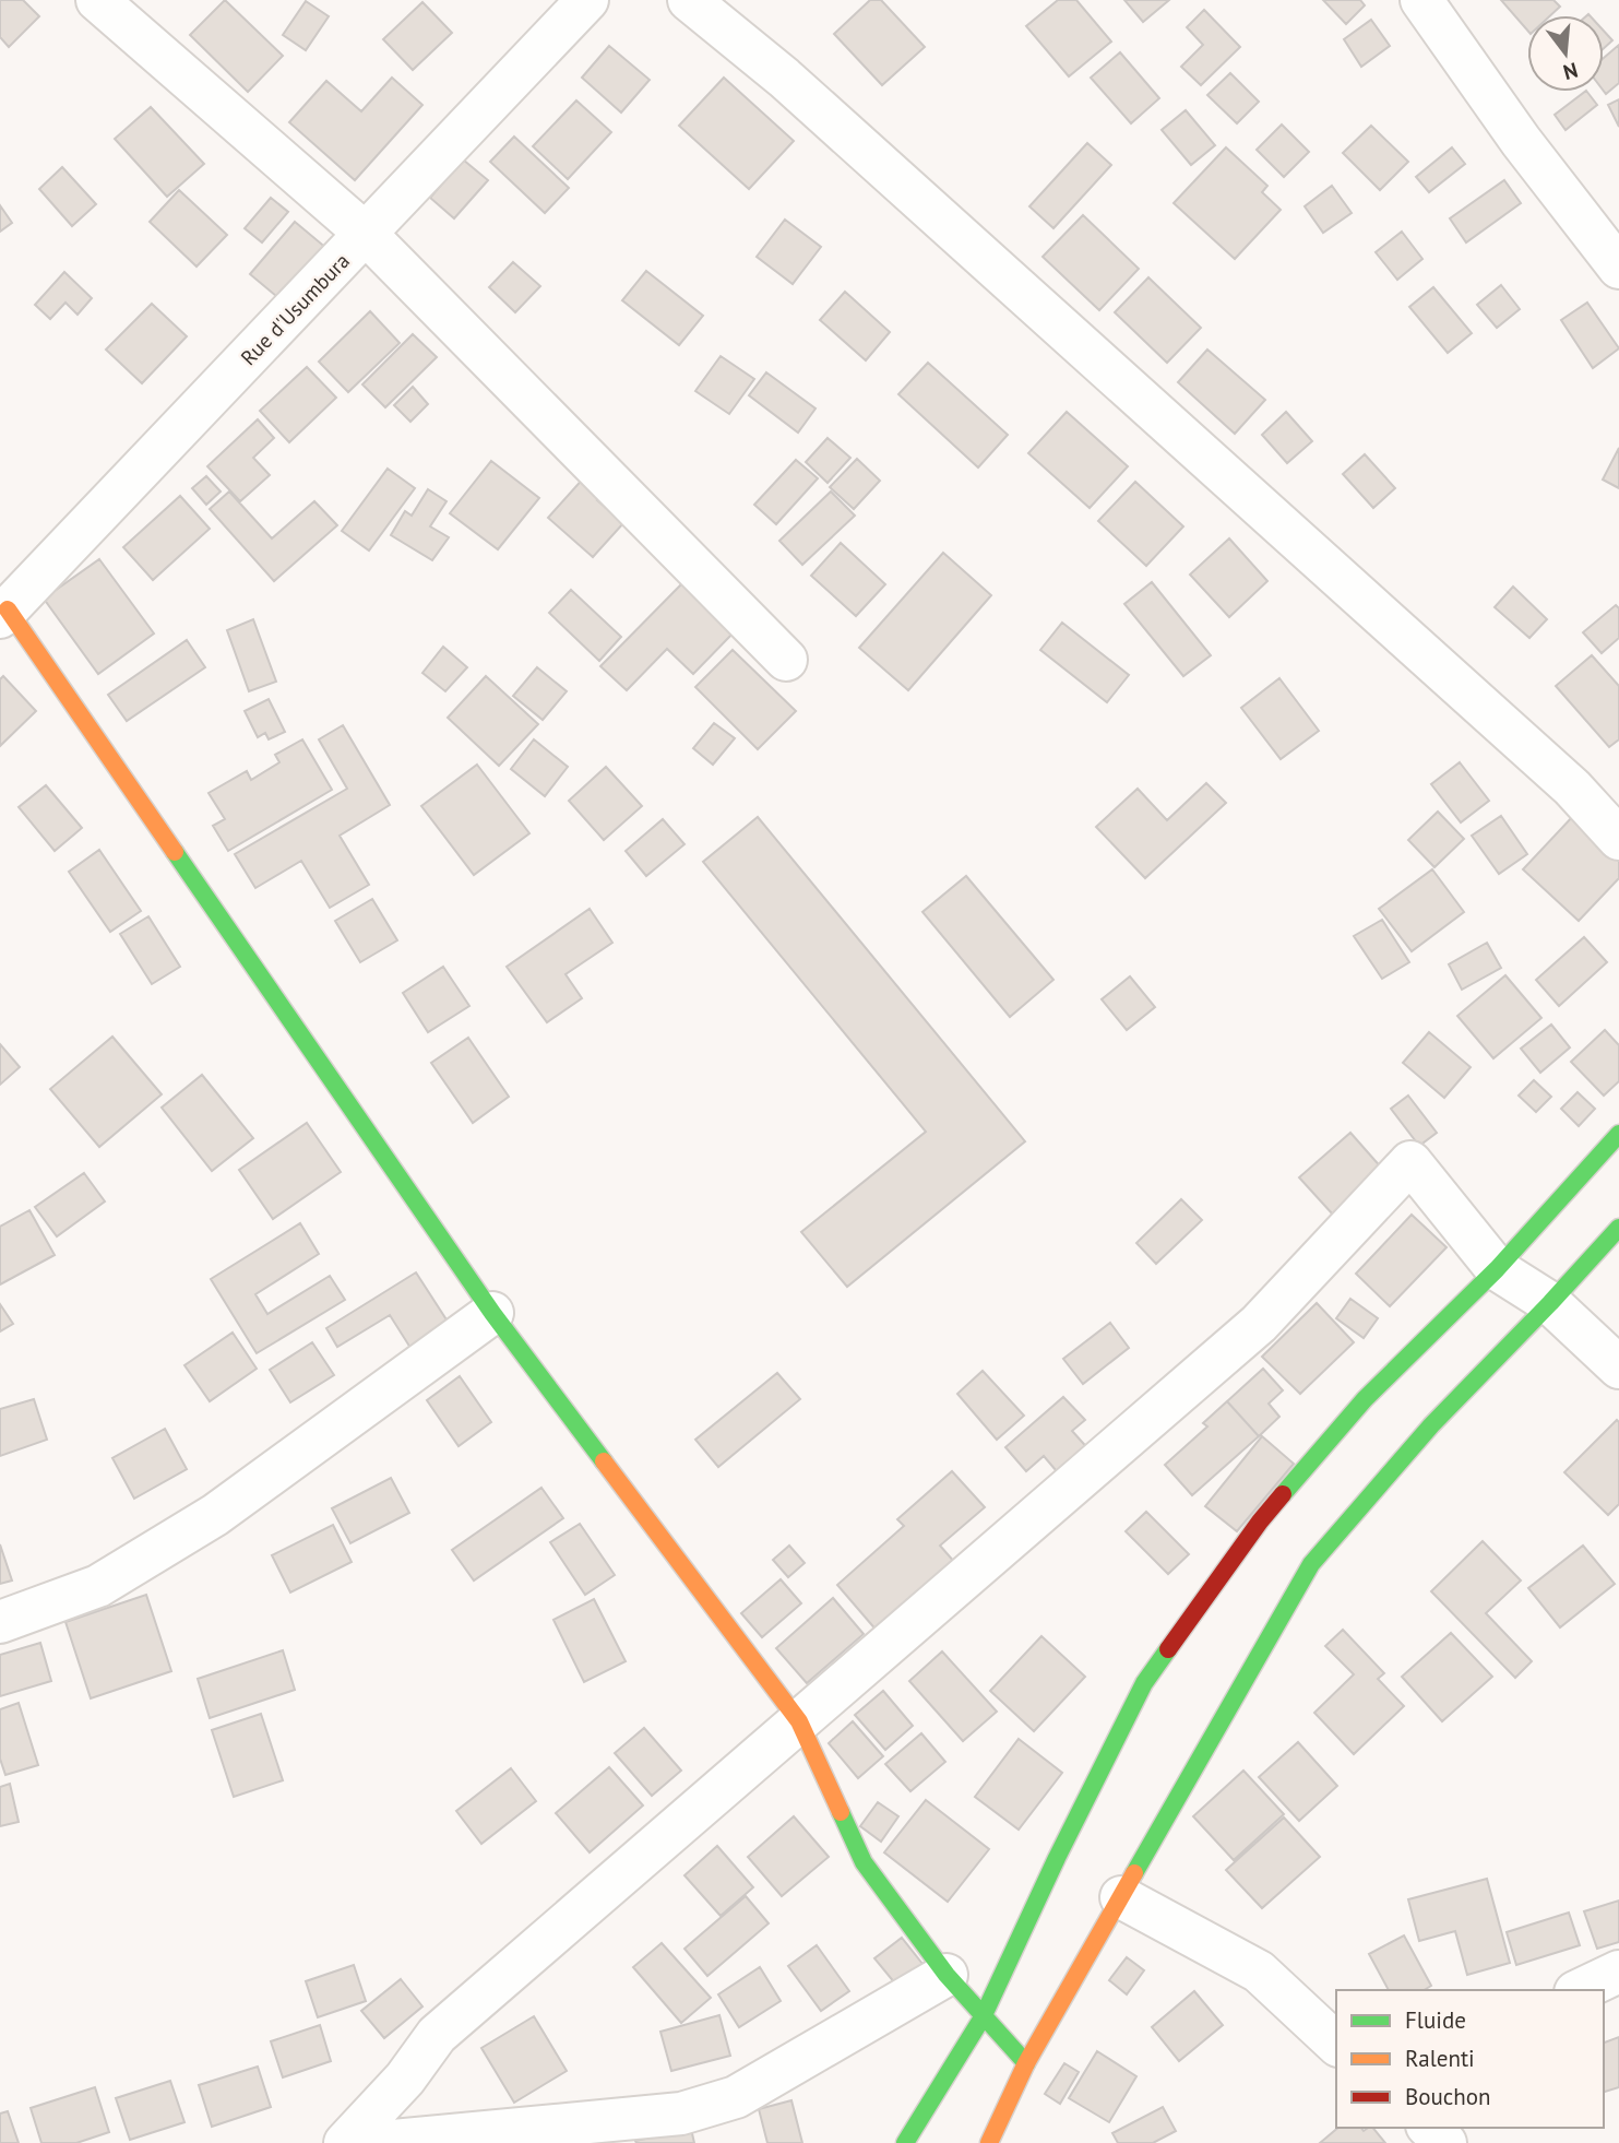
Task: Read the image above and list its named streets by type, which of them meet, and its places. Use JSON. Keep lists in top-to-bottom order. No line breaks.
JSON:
{"streets":{"street":["Rue d'Usumbura"]},"legend":["Fluide","Ralenti","Bouchon"],"north":"bottom"}
